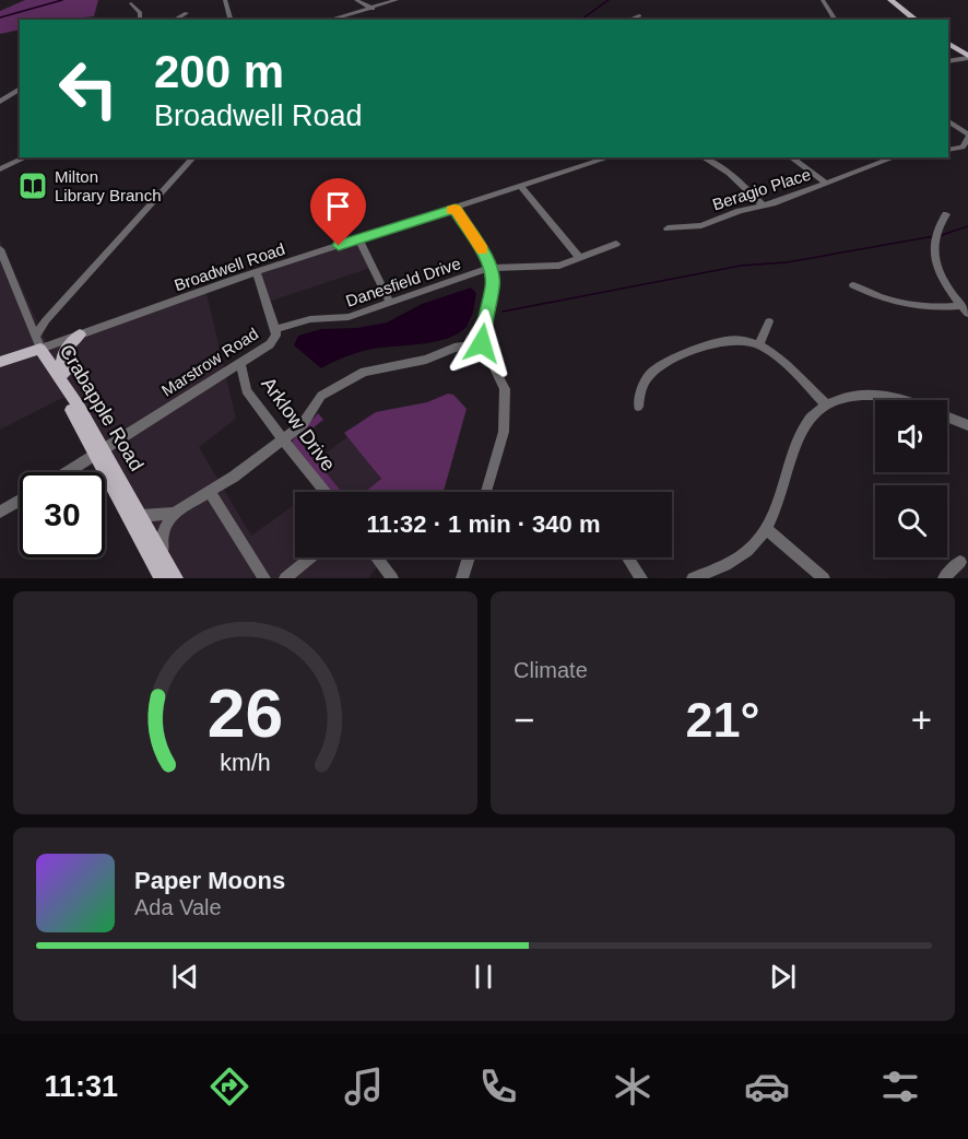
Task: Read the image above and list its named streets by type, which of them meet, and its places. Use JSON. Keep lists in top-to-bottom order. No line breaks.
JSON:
{"streets":{"main road":["Crabapple Road"],"street":["Beragio Place","Broadwell Road","Danesfield Drive","Marstrow Road","Arklow Drive"]},"crossings":[["Broadwell Road","Marstrow Road"],["Broadwell Road","Crabapple Road"],["Danesfield Drive","Marstrow Road"],["Marstrow Road","Crabapple Road"],["Marstrow Road","Arklow Drive"]],"places":{"library":["Milton Library Branch"]},"page":{"turn":["200 m","Broadwell Road"],"limit":"30","trip":"11:32 · 1 min · 340 m","tile":"Climate","heat":["−","21°","+"],"song":["Paper Moons","Ada Vale"],"tabs":"11:31","gauge":["26","km/h"]}}
